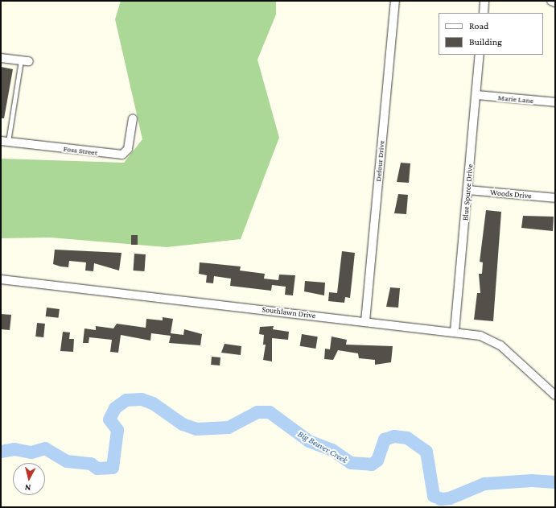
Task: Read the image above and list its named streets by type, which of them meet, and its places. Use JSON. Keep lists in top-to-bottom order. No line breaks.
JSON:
{"streets":{"street":["Marie Lane","Foss Street","Defour Drive","Blue Spurce Drive","Woods Drive","Southlawn Drive"]},"crossings":[["Marie Lane","Blue Spurce Drive"],["Defour Drive","Southlawn Drive"],["Blue Spurce Drive","Woods Drive"],["Blue Spurce Drive","Southlawn Drive"]],"water":["Big Beaver Creek"],"legend":["Road","Building"],"north":"bottom"}
